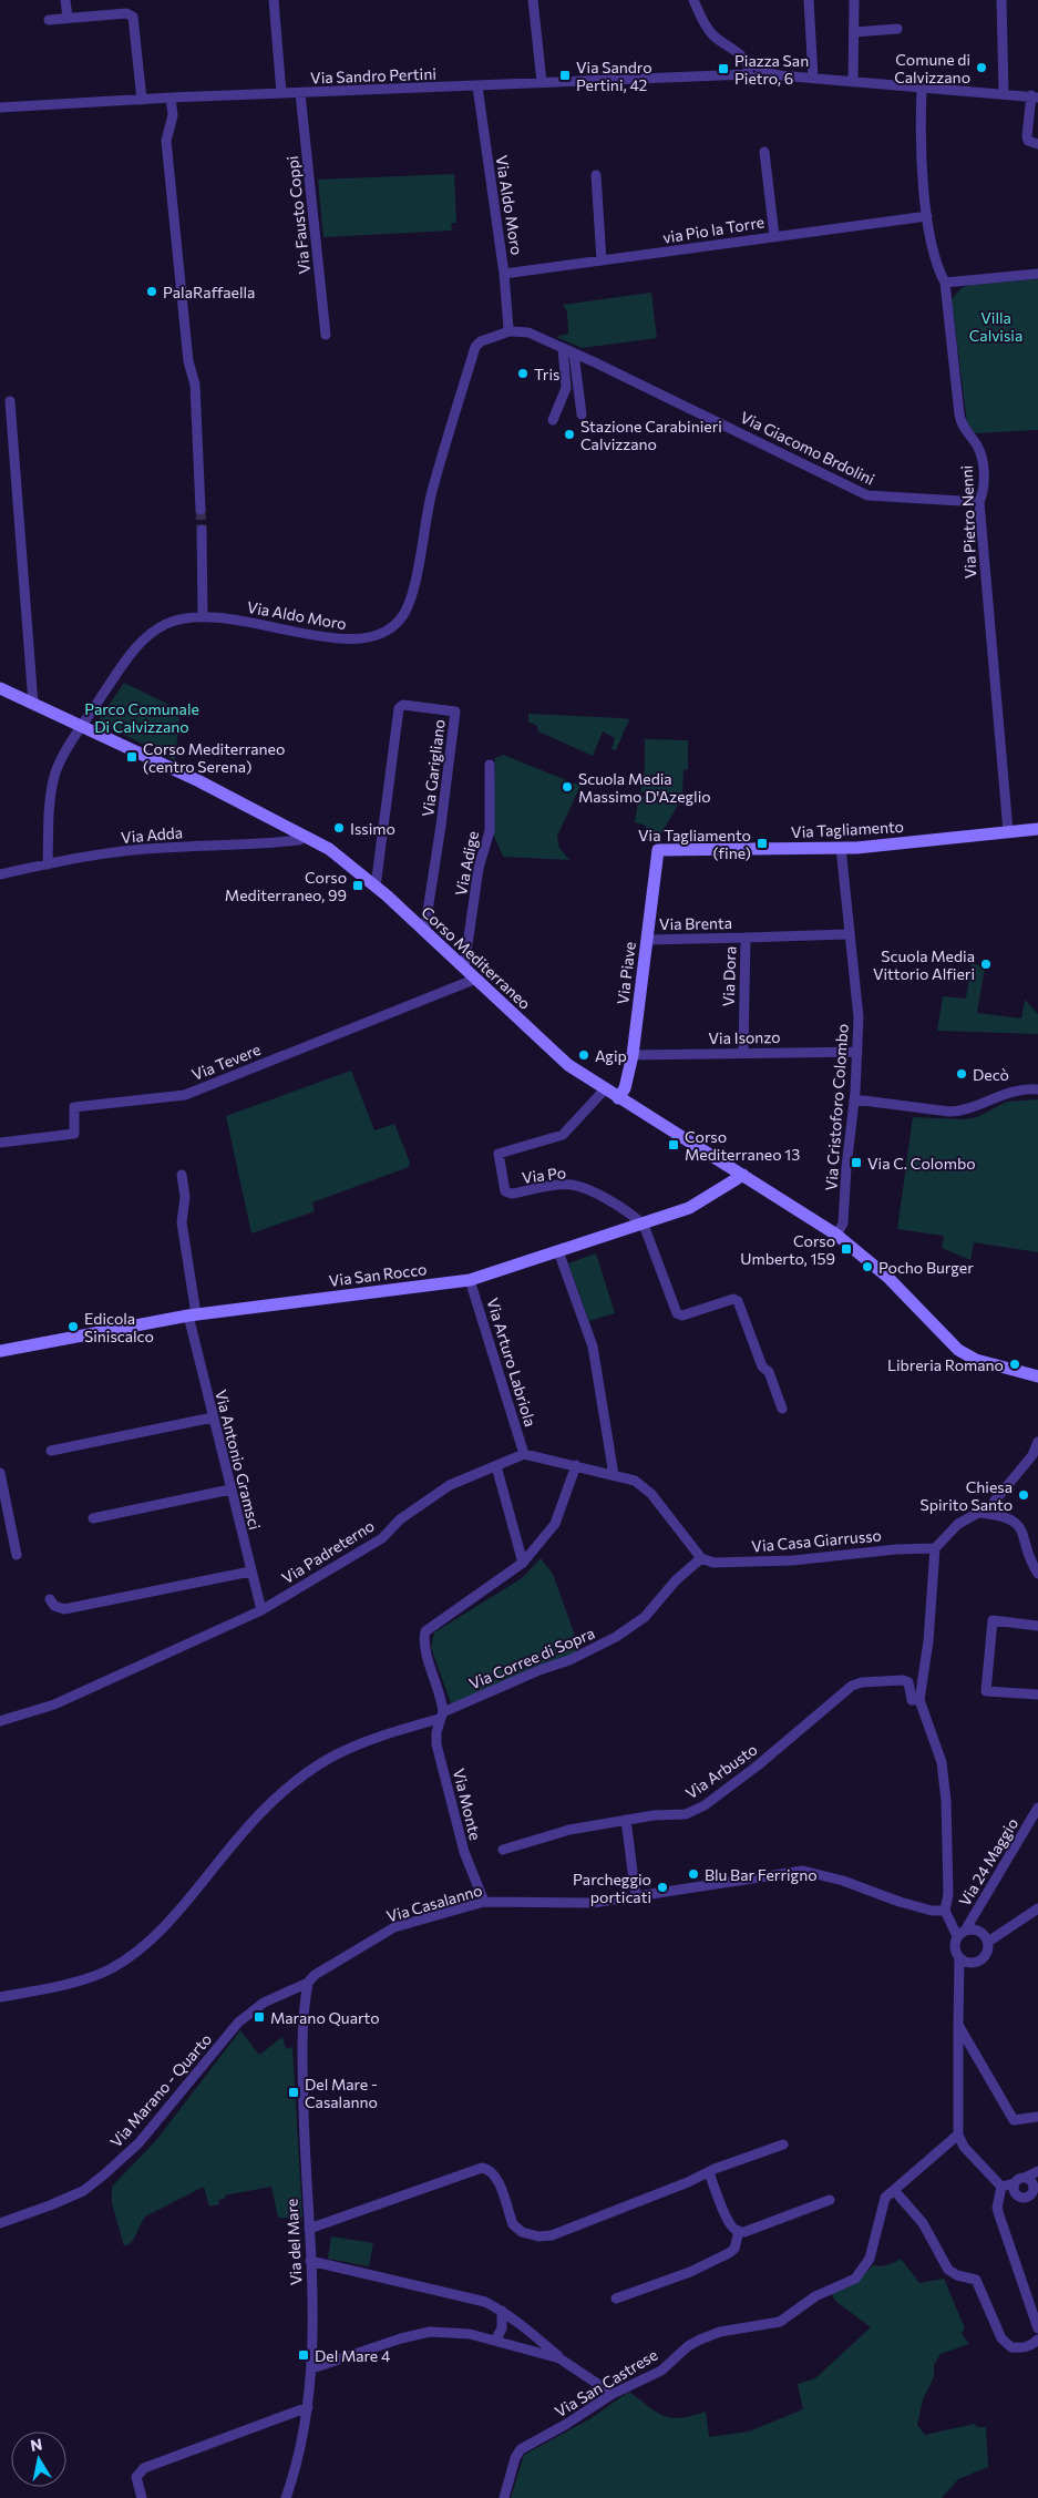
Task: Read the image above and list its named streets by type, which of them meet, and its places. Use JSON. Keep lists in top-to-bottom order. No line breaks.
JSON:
{"streets":{"main road":["Via Tagliamento","Corso Mediterraneo","Via Piave","Via San Rocco"],"street":["Via Sandro Pertini","Via Aldo Moro","Via Fausto Coppi","via Pio la Torre","Via Giacomo Brdolini","Via Pietro Nenni","Via Garigliano","Via Adda","Via Adige","Via Brenta","Via Dora","Via Isonzo","Via Tevere","Via Cristoforo Colombo","Via Po","Via Arturo Labriola","Via Antonio Gramsci","Via Casa Giarrusso","Via Padreterno","Via Corree di Sopra","Via Arbusto","Via Monte","Via 24 Maggio","Via Casalanno","Via Marano - Quarto","Via del Mare","Via San Castrese"]},"crossings":[["Via Sandro Pertini","Via Aldo Moro"],["Via Sandro Pertini","Via Fausto Coppi"],["Via Aldo Moro","via Pio la Torre"],["Via Aldo Moro","Via Giacomo Brdolini"],["Via Aldo Moro","Via Adda"],["Via Aldo Moro","Corso Mediterraneo"],["via Pio la Torre","Via Pietro Nenni"],["Via Giacomo Brdolini","Via Pietro Nenni"],["Via Pietro Nenni","Via Tagliamento"],["Via Garigliano","Corso Mediterraneo"],["Via Tagliamento","Via Piave"],["Via Tagliamento","Via Cristoforo Colombo"],["Via Adda","Corso Mediterraneo"],["Via Adige","Corso Mediterraneo"],["Via Brenta","Via Piave"],["Via Brenta","Via Dora"],["Corso Mediterraneo","Via Piave"],["Corso Mediterraneo","Via Tevere"],["Corso Mediterraneo","Via Cristoforo Colombo"],["Corso Mediterraneo","Via Po"],["Corso Mediterraneo","Via San Rocco"],["Via Piave","Via Isonzo"],["Via Dora","Via Isonzo"],["Via Dora","Via Cristoforo Colombo"],["Via Isonzo","Via Cristoforo Colombo"],["Via Po","Via San Rocco"],["Via San Rocco","Via Arturo Labriola"],["Via San Rocco","Via Antonio Gramsci"],["Via Arturo Labriola","Via Padreterno"],["Via Antonio Gramsci","Via Padreterno"],["Via Casa Giarrusso","Via Corree di Sopra"],["Via Corree di Sopra","Via Monte"],["Via Monte","Via Casalanno"],["Via Casalanno","Via Marano - Quarto"],["Via Casalanno","Via del Mare"],["Via Marano - Quarto","Via del Mare"]],"parks":["Villa Calvisia","Parco Comunale Di Calvizzano"],"places":{"other":["Comune di Calvizzano","PalaRaffaella","Tris","Stazione Carabinieri Calvizzano","Scuola Media Massimo D'Azeglio","Issimo","Scuola Media Vittorio Alfieri","Agip","Decò","Pocho Burger","Edicola Siniscalco","Libreria Romano","Chiesa Spirito Santo","Blu Bar Ferrigno","Parcheggio porticati"],"transit":["Piazza San Pietro, 6","Via Sandro Pertini, 42","Corso Mediterraneo (centro Serena)","Via Tagliamento (fine)","Corso Mediterraneo, 99","Corso Mediterraneo 13","Via C. Colombo","Corso Umberto, 159","Marano Quarto","Del Mare - Casalanno","Del Mare 4"]},"north":"top"}
